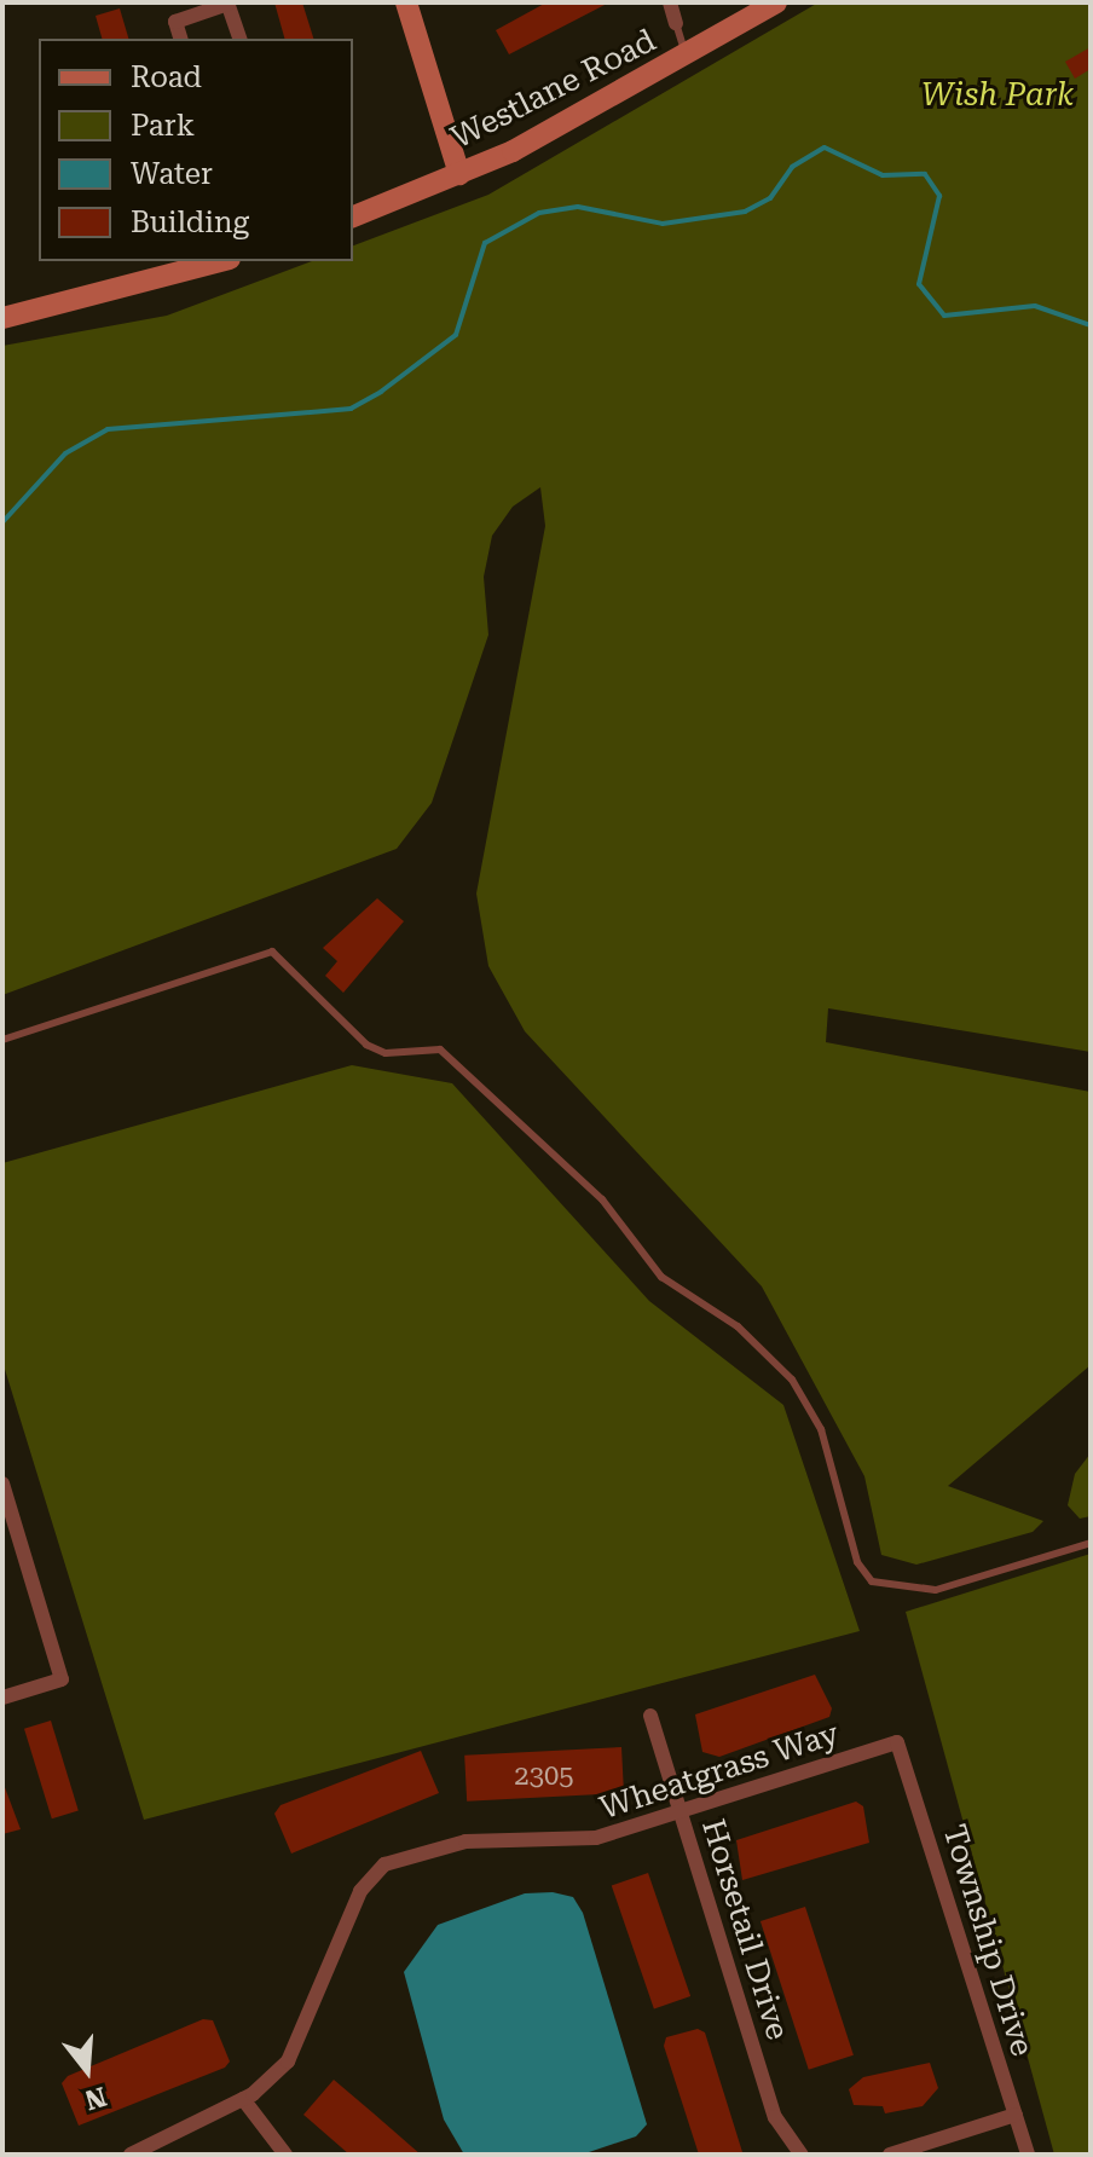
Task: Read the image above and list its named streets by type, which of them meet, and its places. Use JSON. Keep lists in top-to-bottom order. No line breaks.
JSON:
{"streets":{"main road":["Westlane Road"],"street":["Wheatgrass Way","Horsetail Drive","Township Drive"]},"crossings":[["Wheatgrass Way","Horsetail Drive"],["Wheatgrass Way","Township Drive"]],"parks":["Wish Park"],"house_numbers":["2305"],"legend":["Road","Park","Water","Building"],"north":"bottom"}
